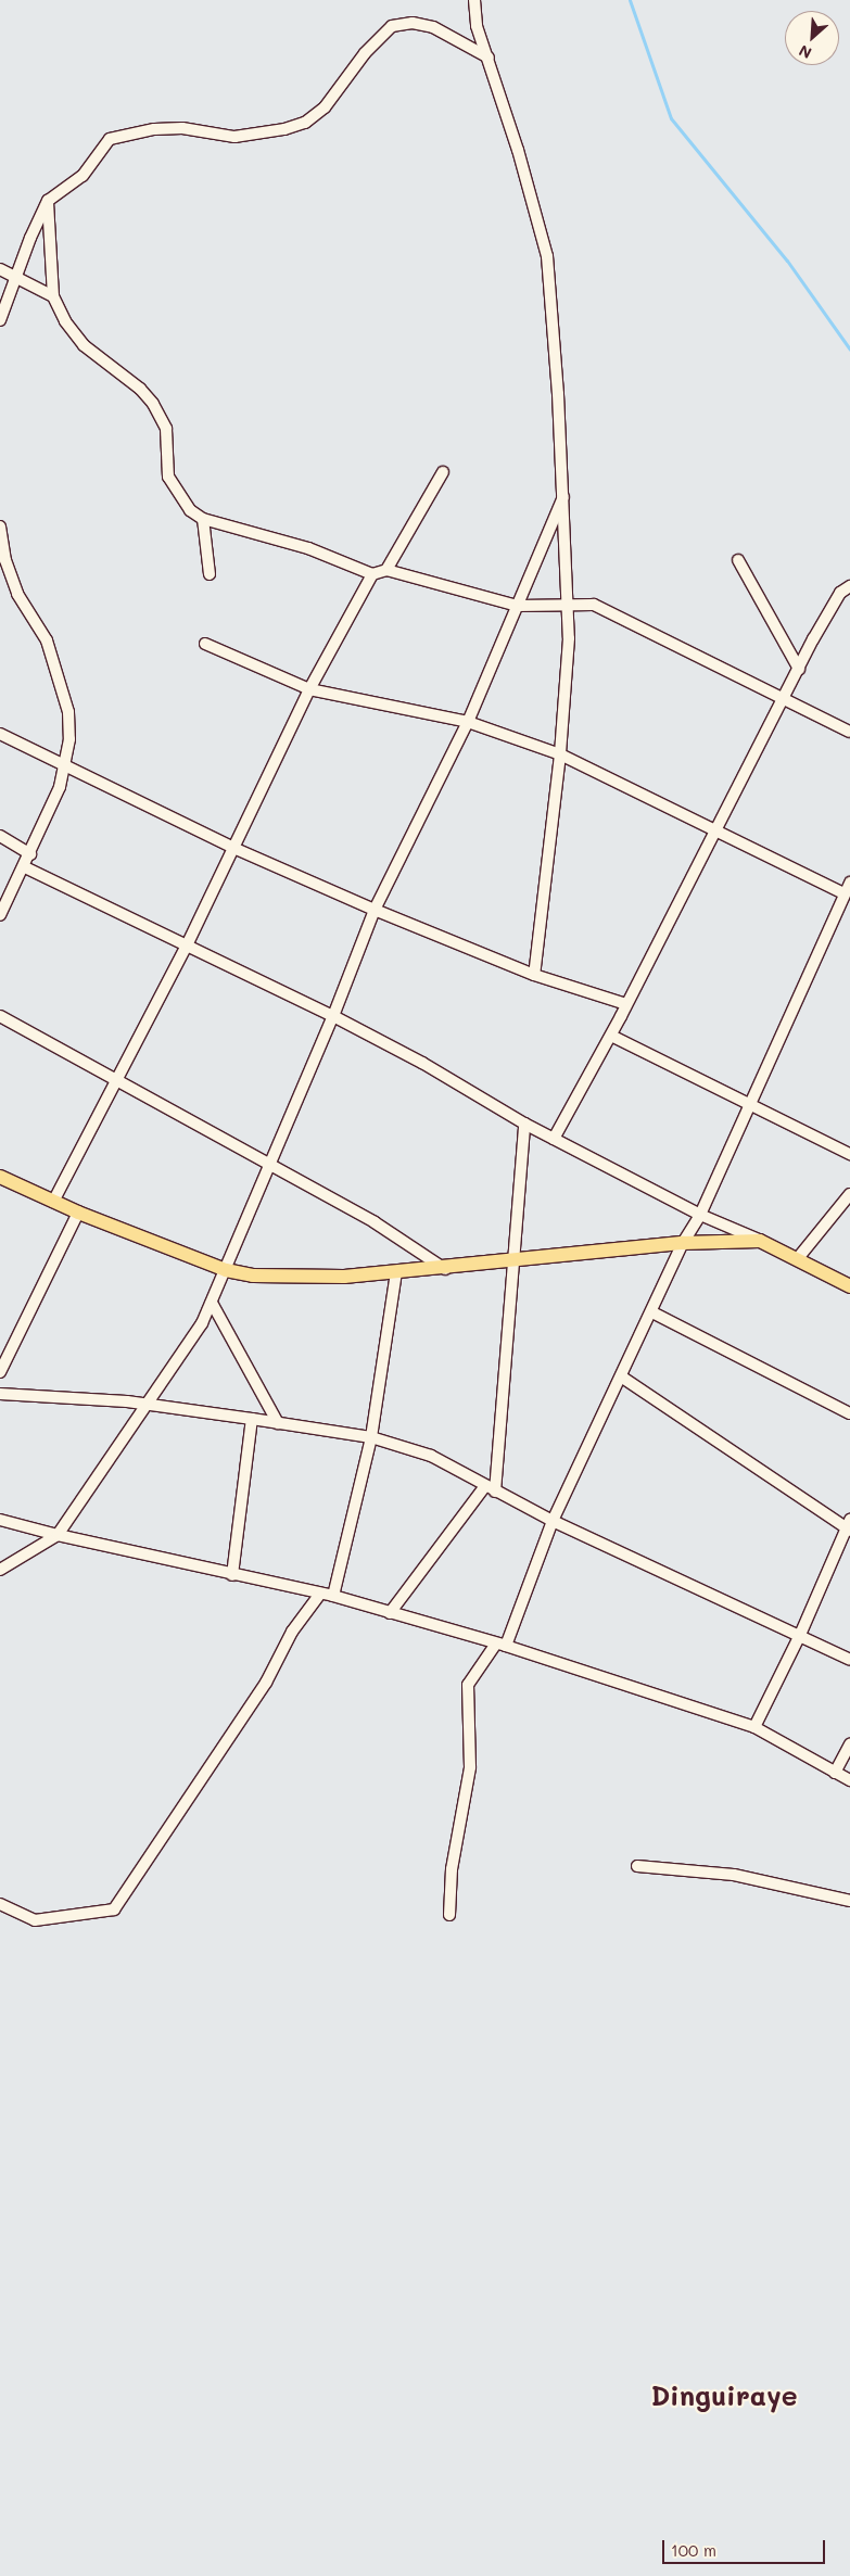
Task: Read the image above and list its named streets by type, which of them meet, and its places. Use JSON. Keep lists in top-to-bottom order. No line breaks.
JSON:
{"districts":["Dinguiraye"],"scale_bar":"100 m","north":"bottom left"}
